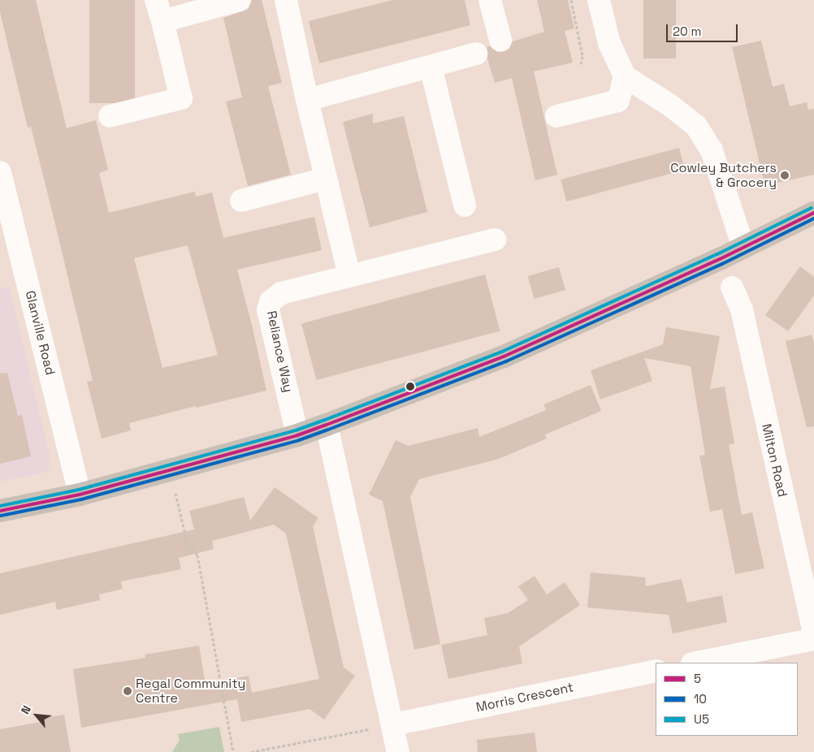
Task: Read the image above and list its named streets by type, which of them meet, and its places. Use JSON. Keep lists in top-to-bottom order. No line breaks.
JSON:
{"streets":{"street":["Glanville Road","Reliance Way","Milton Road","Morris Crescent"]},"places":["Cowley Butchers & Grocery","Regal Community Centre"],"lines":["transit line U5","transit line 5","transit line 10"],"legend":["5","10","U5"],"scale_bar":"20 m","north":"top left"}
